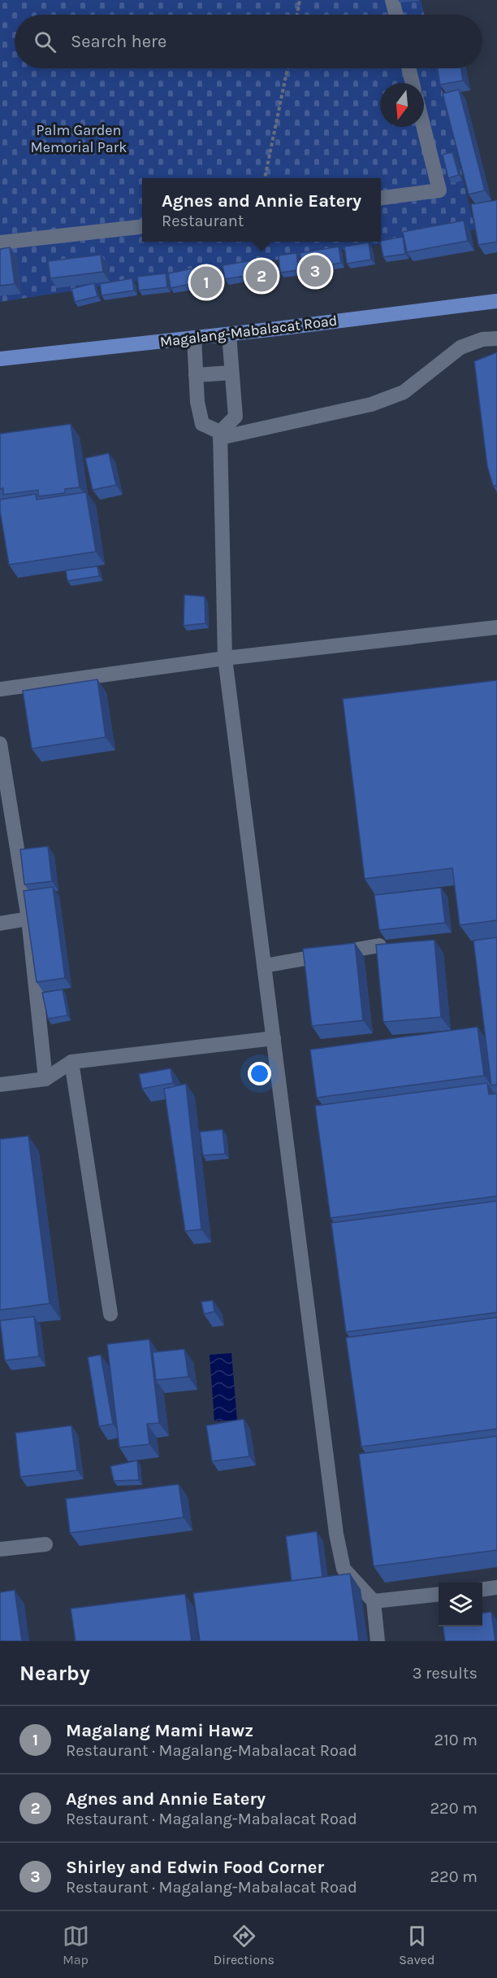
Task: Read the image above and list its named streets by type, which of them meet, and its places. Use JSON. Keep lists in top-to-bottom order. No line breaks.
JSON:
{"streets":{"main road":["Magalang-Mabalacat Road"]},"parks":["Palm Garden Memorial Park"],"north":"bottom","page":{"search":"Search here","popup":["Agnes and Annie Eatery","Restaurant"],"pins":["3","2","1"],"heading":["Nearby","3 results"],"list":[{"mark":"1","name":"Magalang Mami Hawz","note":"Restaurant · Magalang-Mabalacat Road","value":"210 m"},{"mark":"2","name":"Agnes and Annie Eatery","note":"Restaurant · Magalang-Mabalacat Road","value":"220 m"},{"mark":"3","name":"Shirley and Edwin Food Corner","note":"Restaurant · Magalang-Mabalacat Road","value":"220 m"}],"nav":["Map","Directions","Saved"]}}
